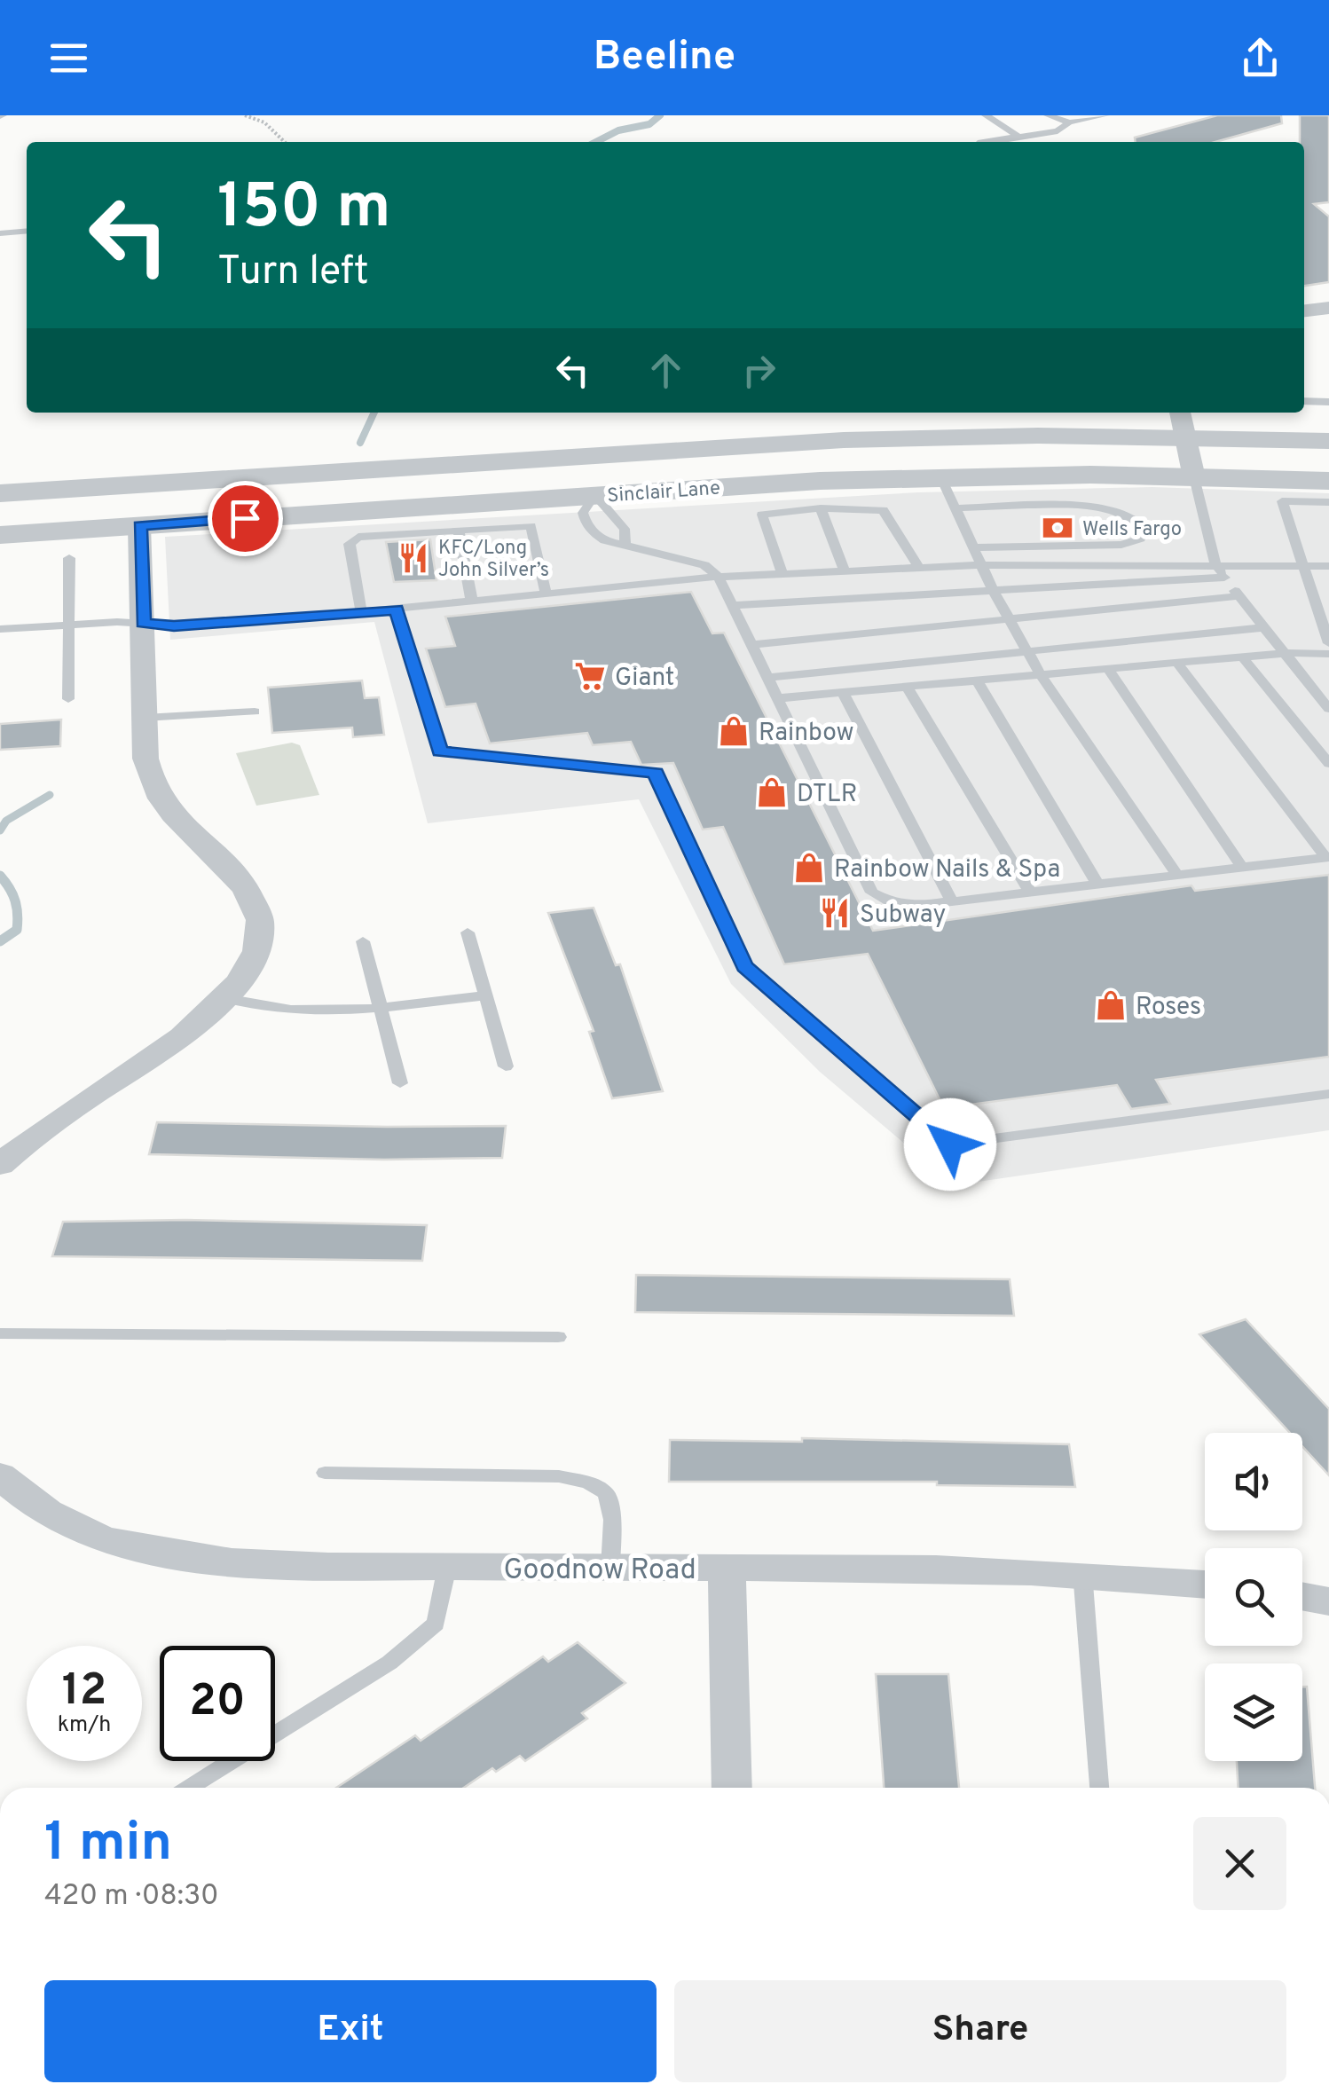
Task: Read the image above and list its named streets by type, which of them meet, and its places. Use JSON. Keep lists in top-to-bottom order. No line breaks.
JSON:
{"streets":{"street":["Sinclair Lane","Goodnow Road"]},"places":{"bank":["Wells Fargo"],"restaurant":["KFC/Long John Silver’s","Subway"],"supermarket":["Giant"],"shop":["Rainbow","DTLR","Rainbow Nails & Spa","Roses"]},"page":{"header":"Beeline","turn":["150 m","Turn left"],"speed":"12 km/h","limit":"20","heading":["1 min","420 m · 08:30"],"buttons":["Exit","Share"]}}
